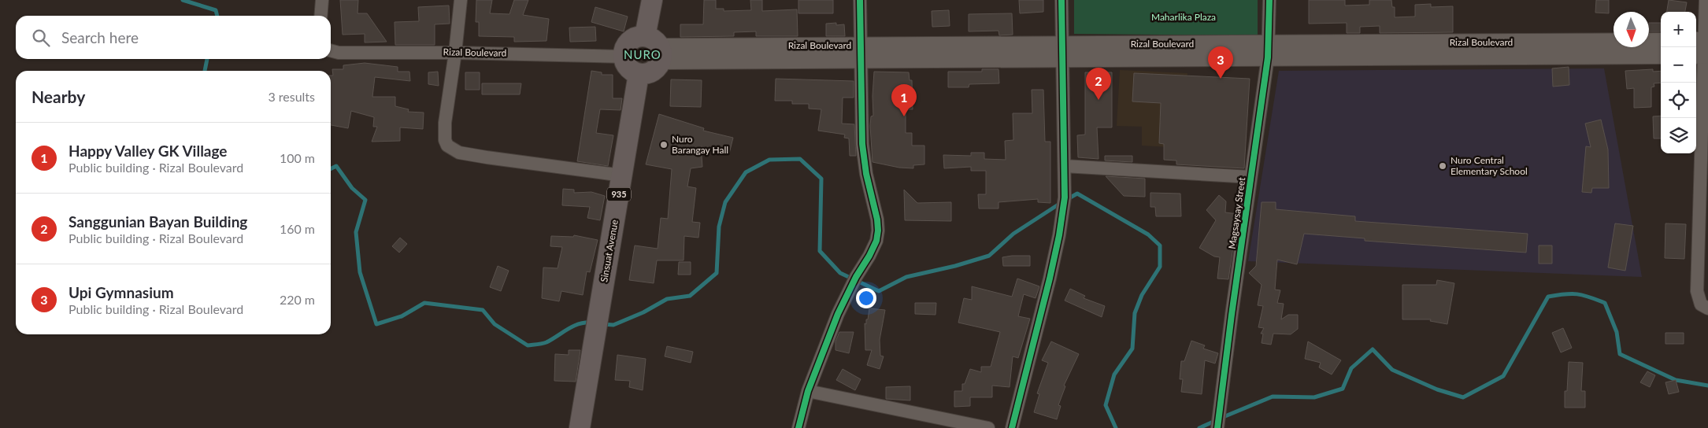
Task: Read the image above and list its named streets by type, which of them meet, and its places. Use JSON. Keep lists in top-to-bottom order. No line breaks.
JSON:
{"streets":{"main road":["Rizal Boulevard","935","Sinsuat Avenue"],"street":["Magsaysay Street"]},"crossings":[["Rizal Boulevard","Magsaysay Street"],["Rizal Boulevard","Sinsuat Avenue"]],"districts":["NURO"],"parks":["Maharlika Plaza"],"places":["Nuro Barangay Hall","Nuro Central Elementary School"],"north":"bottom","page":{"map_buttons":["+","−"],"search":"Search here","pins":["3","2","1"],"heading":["Nearby","3 results"],"list":[{"mark":"1","name":"Happy Valley GK Village","note":"Public building · Rizal Boulevard","value":"100 m"},{"mark":"2","name":"Sanggunian Bayan Building","note":"Public building · Rizal Boulevard","value":"160 m"},{"mark":"3","name":"Upi Gymnasium","note":"Public building · Rizal Boulevard","value":"220 m"}]}}
